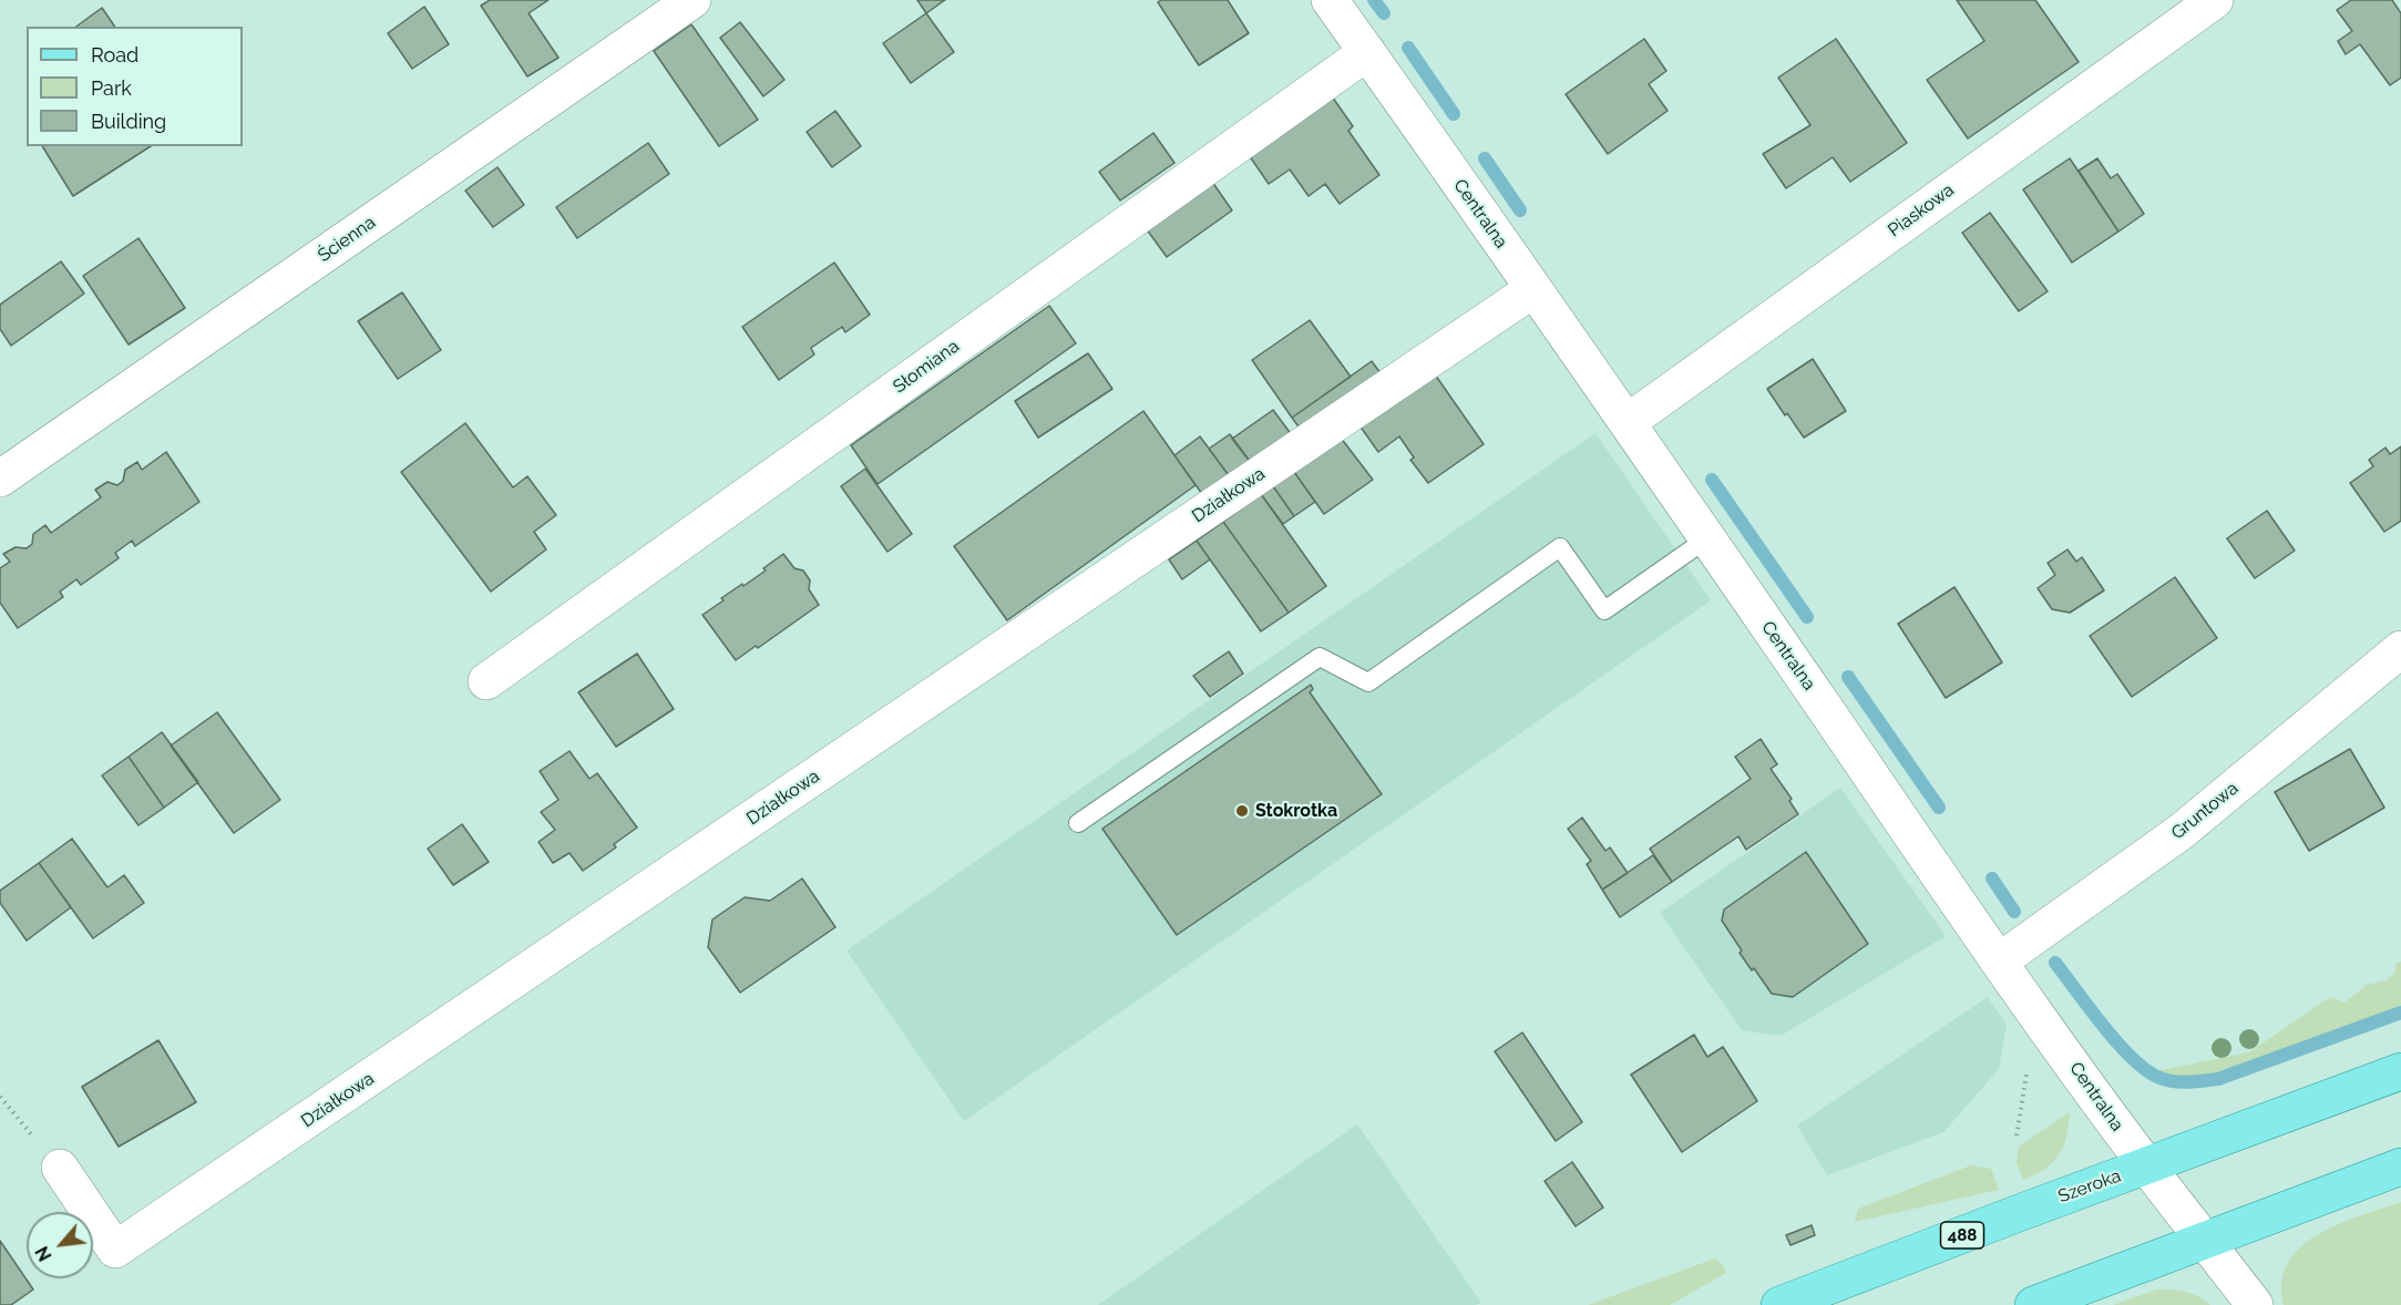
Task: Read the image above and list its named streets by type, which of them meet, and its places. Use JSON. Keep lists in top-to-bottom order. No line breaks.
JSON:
{"streets":{"main road":["Szeroka","488"],"street":["Piaskowa","Centralna","Ścienna","Słomiana","Działkowa","Gruntowa"]},"crossings":[["Piaskowa","Centralna"],["Centralna","Słomiana"],["Centralna","Działkowa"],["Centralna","Gruntowa"],["Centralna","Szeroka"]],"places":["Stokrotka"],"legend":["Road","Park","Building"],"north":"bottom left"}
